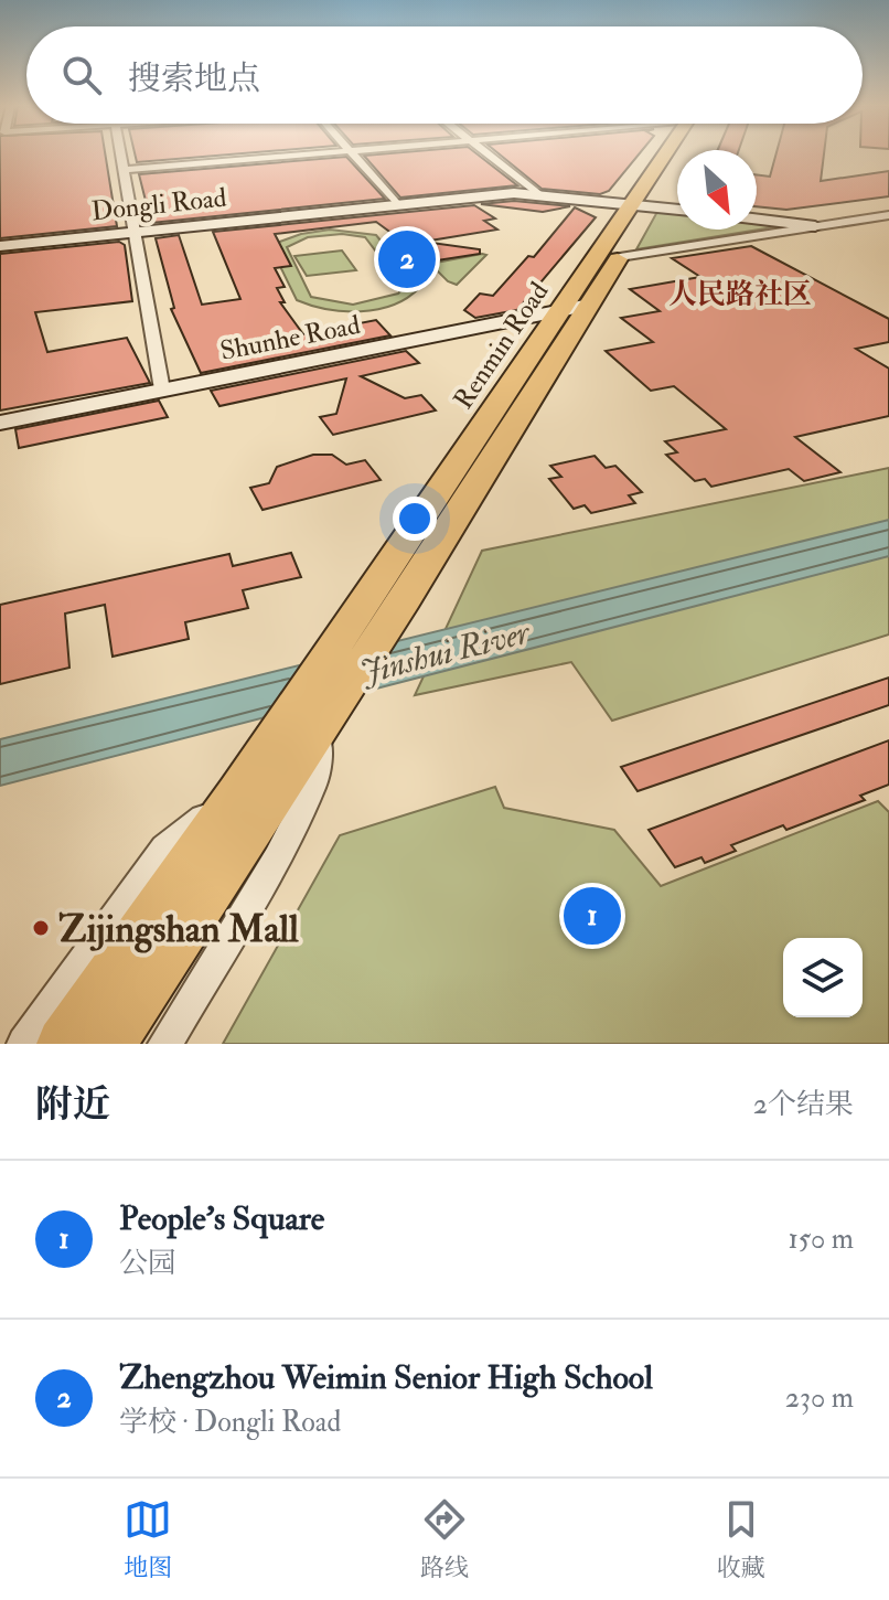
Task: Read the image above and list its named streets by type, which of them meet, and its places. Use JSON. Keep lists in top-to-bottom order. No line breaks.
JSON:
{"streets":{"main road":["Renmin Road"],"street":["Dongli Road","Shunhe Road"]},"crossings":[["Dongli Road","Renmin Road"],["Shunhe Road","Renmin Road"]],"districts":["人民路社区"],"water":["Jinshui River"],"places":["Zijingshan Mall"],"north":"bottom right","page":{"search":"搜索地点","pins":["2","1"],"heading":["附近","2个结果"],"list":[{"mark":"1","name":"People's Square","note":"公园","value":"150 m"},{"mark":"2","name":"Zhengzhou Weimin Senior High School","note":"学校 · Dongli Road","value":"230 m"}],"nav":["地图","路线","收藏"]}}
